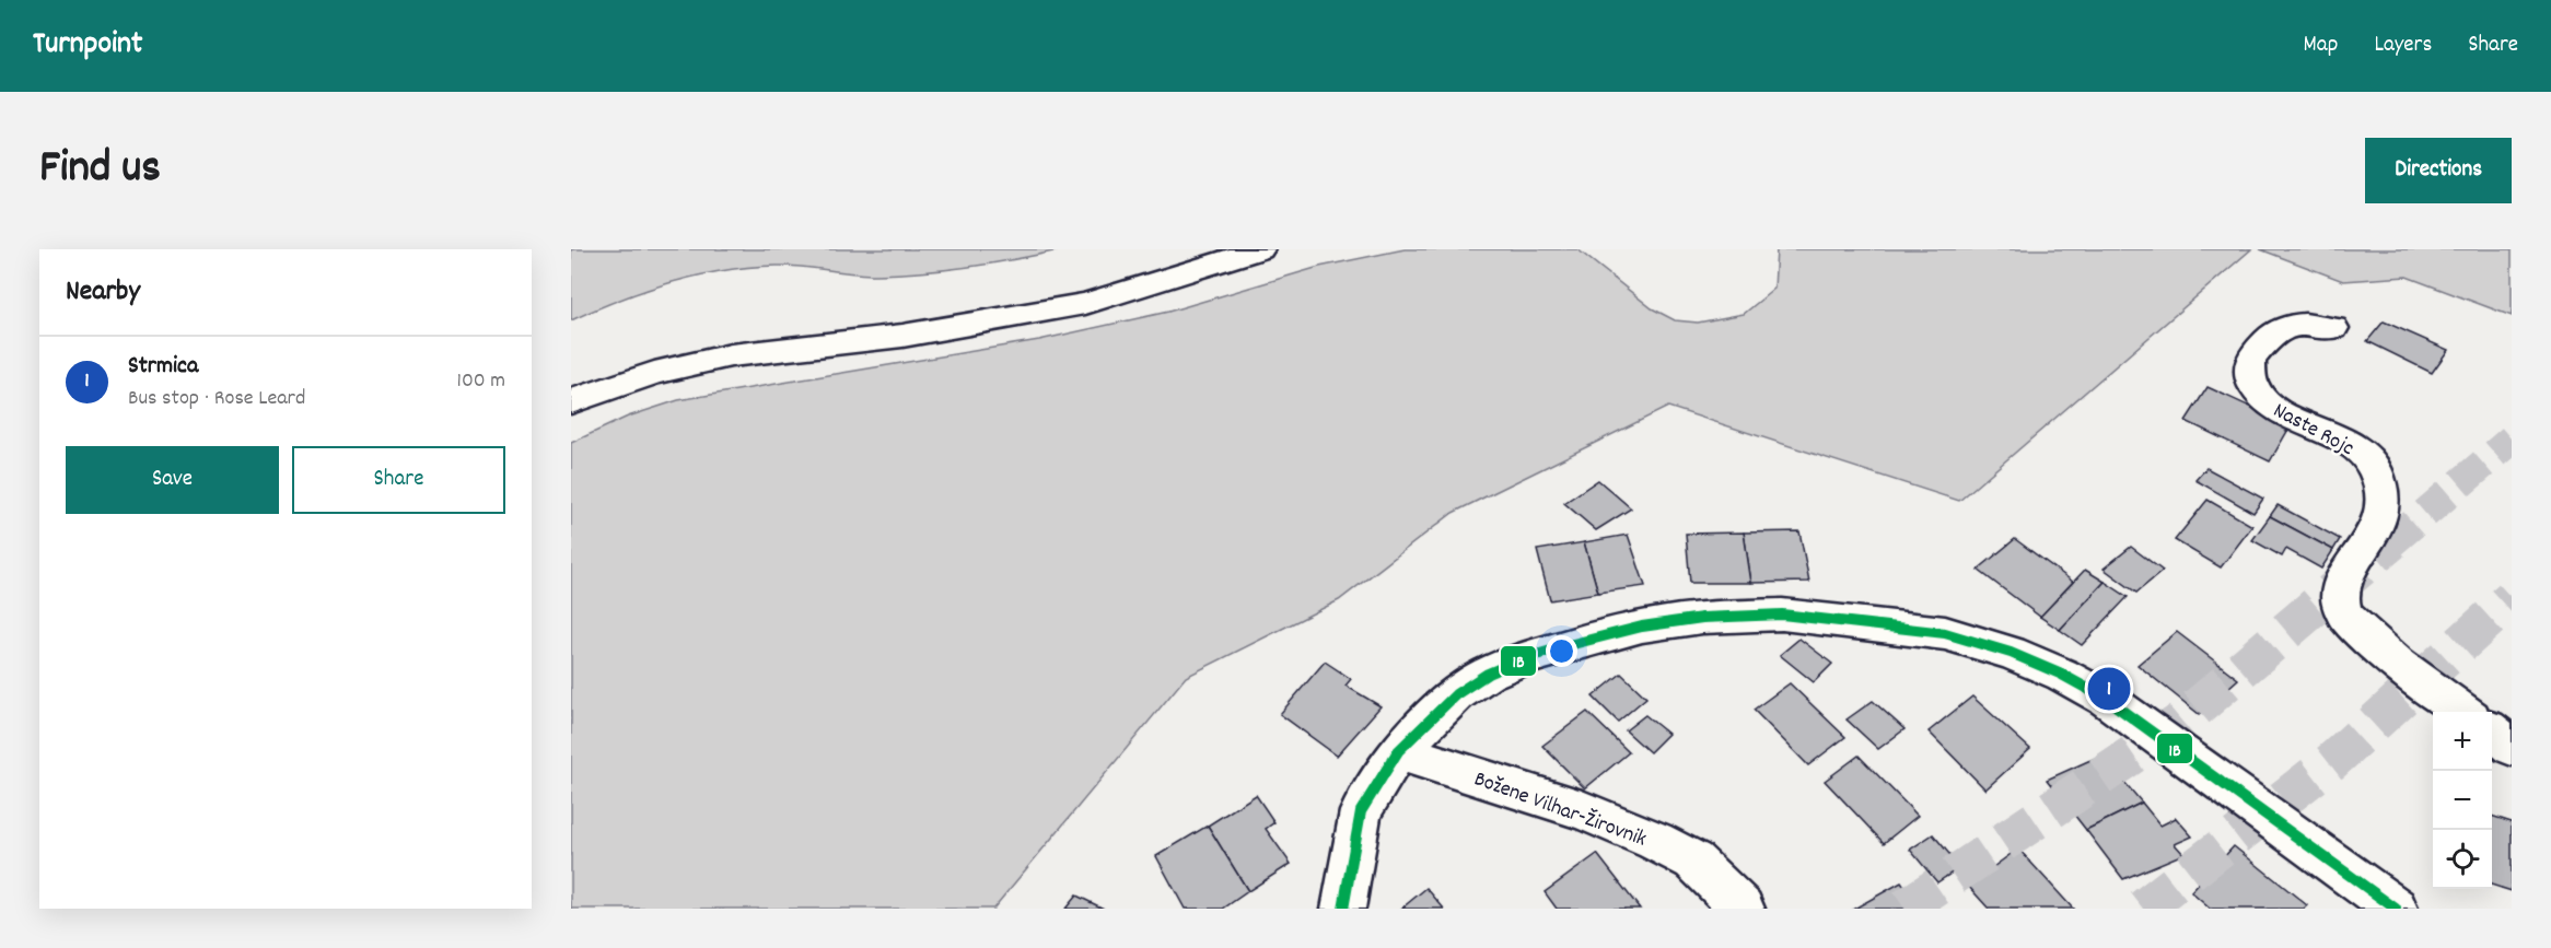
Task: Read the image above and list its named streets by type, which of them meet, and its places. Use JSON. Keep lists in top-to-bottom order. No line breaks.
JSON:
{"streets":{"street":["Naste Rojc","Božene Vilhar-Žirovnik"]},"lines":["transit line 1B"],"page":{"header":"Turnpoint","nav":["Map","Layers","Share"],"title":"Find us","buttons":["Directions",["Save","Share"]],"heading":"Nearby","list":[{"mark":"1","name":"Strmica","note":"Bus stop · Rose Leard","value":"100 m"}],"pins":"1","map_buttons":["+","−"]}}
